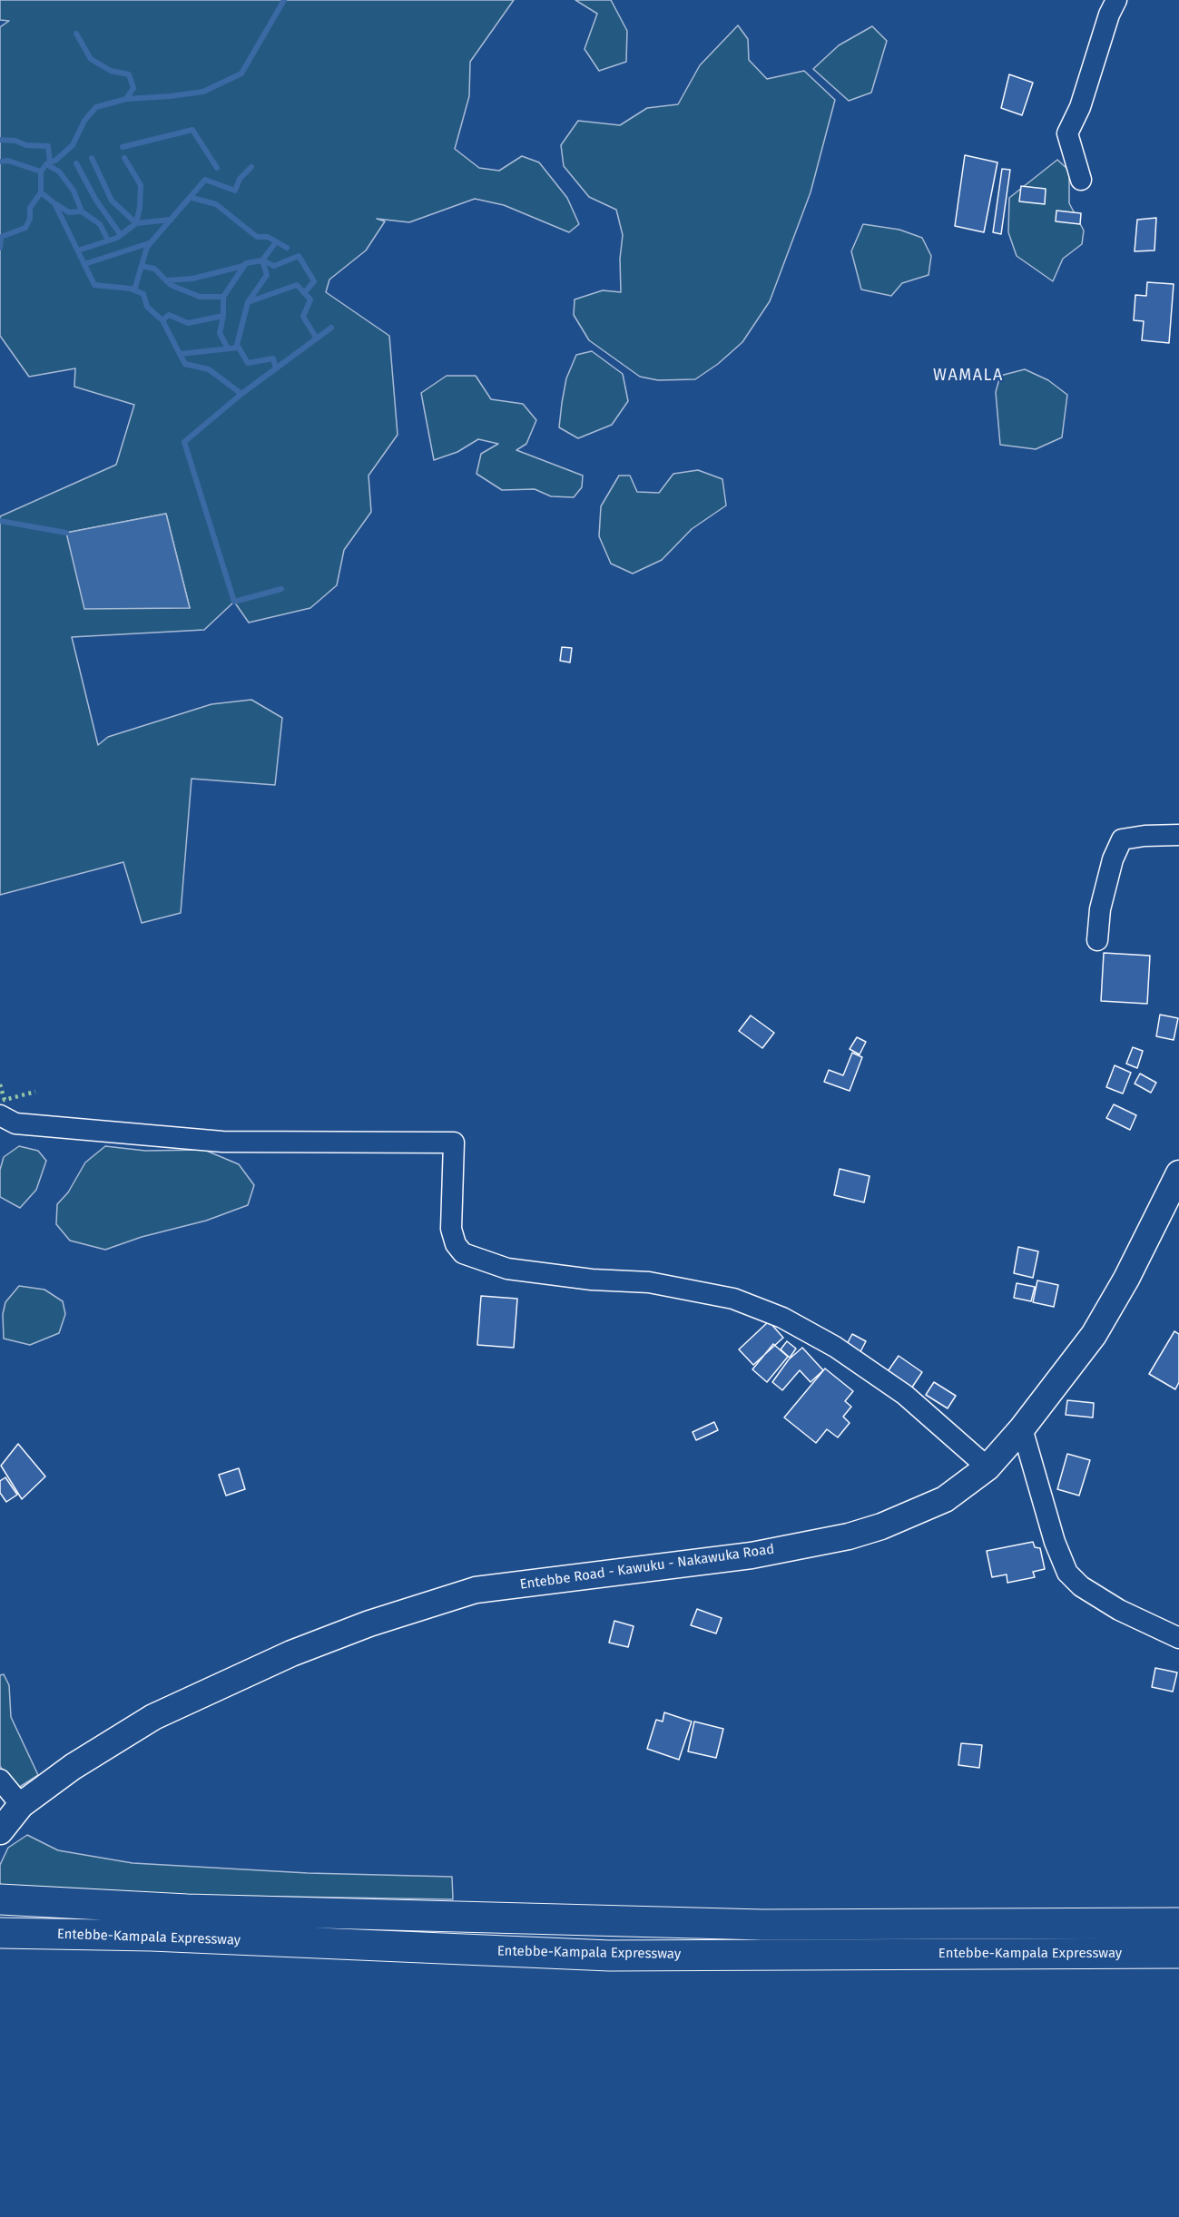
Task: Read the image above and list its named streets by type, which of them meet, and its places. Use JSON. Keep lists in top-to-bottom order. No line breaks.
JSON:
{"streets":{"highway":["Entebbe-Kampala Expressway"],"main road":["Entebbe Road - Kawuku - Nakawuka Road"]},"districts":["WAMALA"]}
